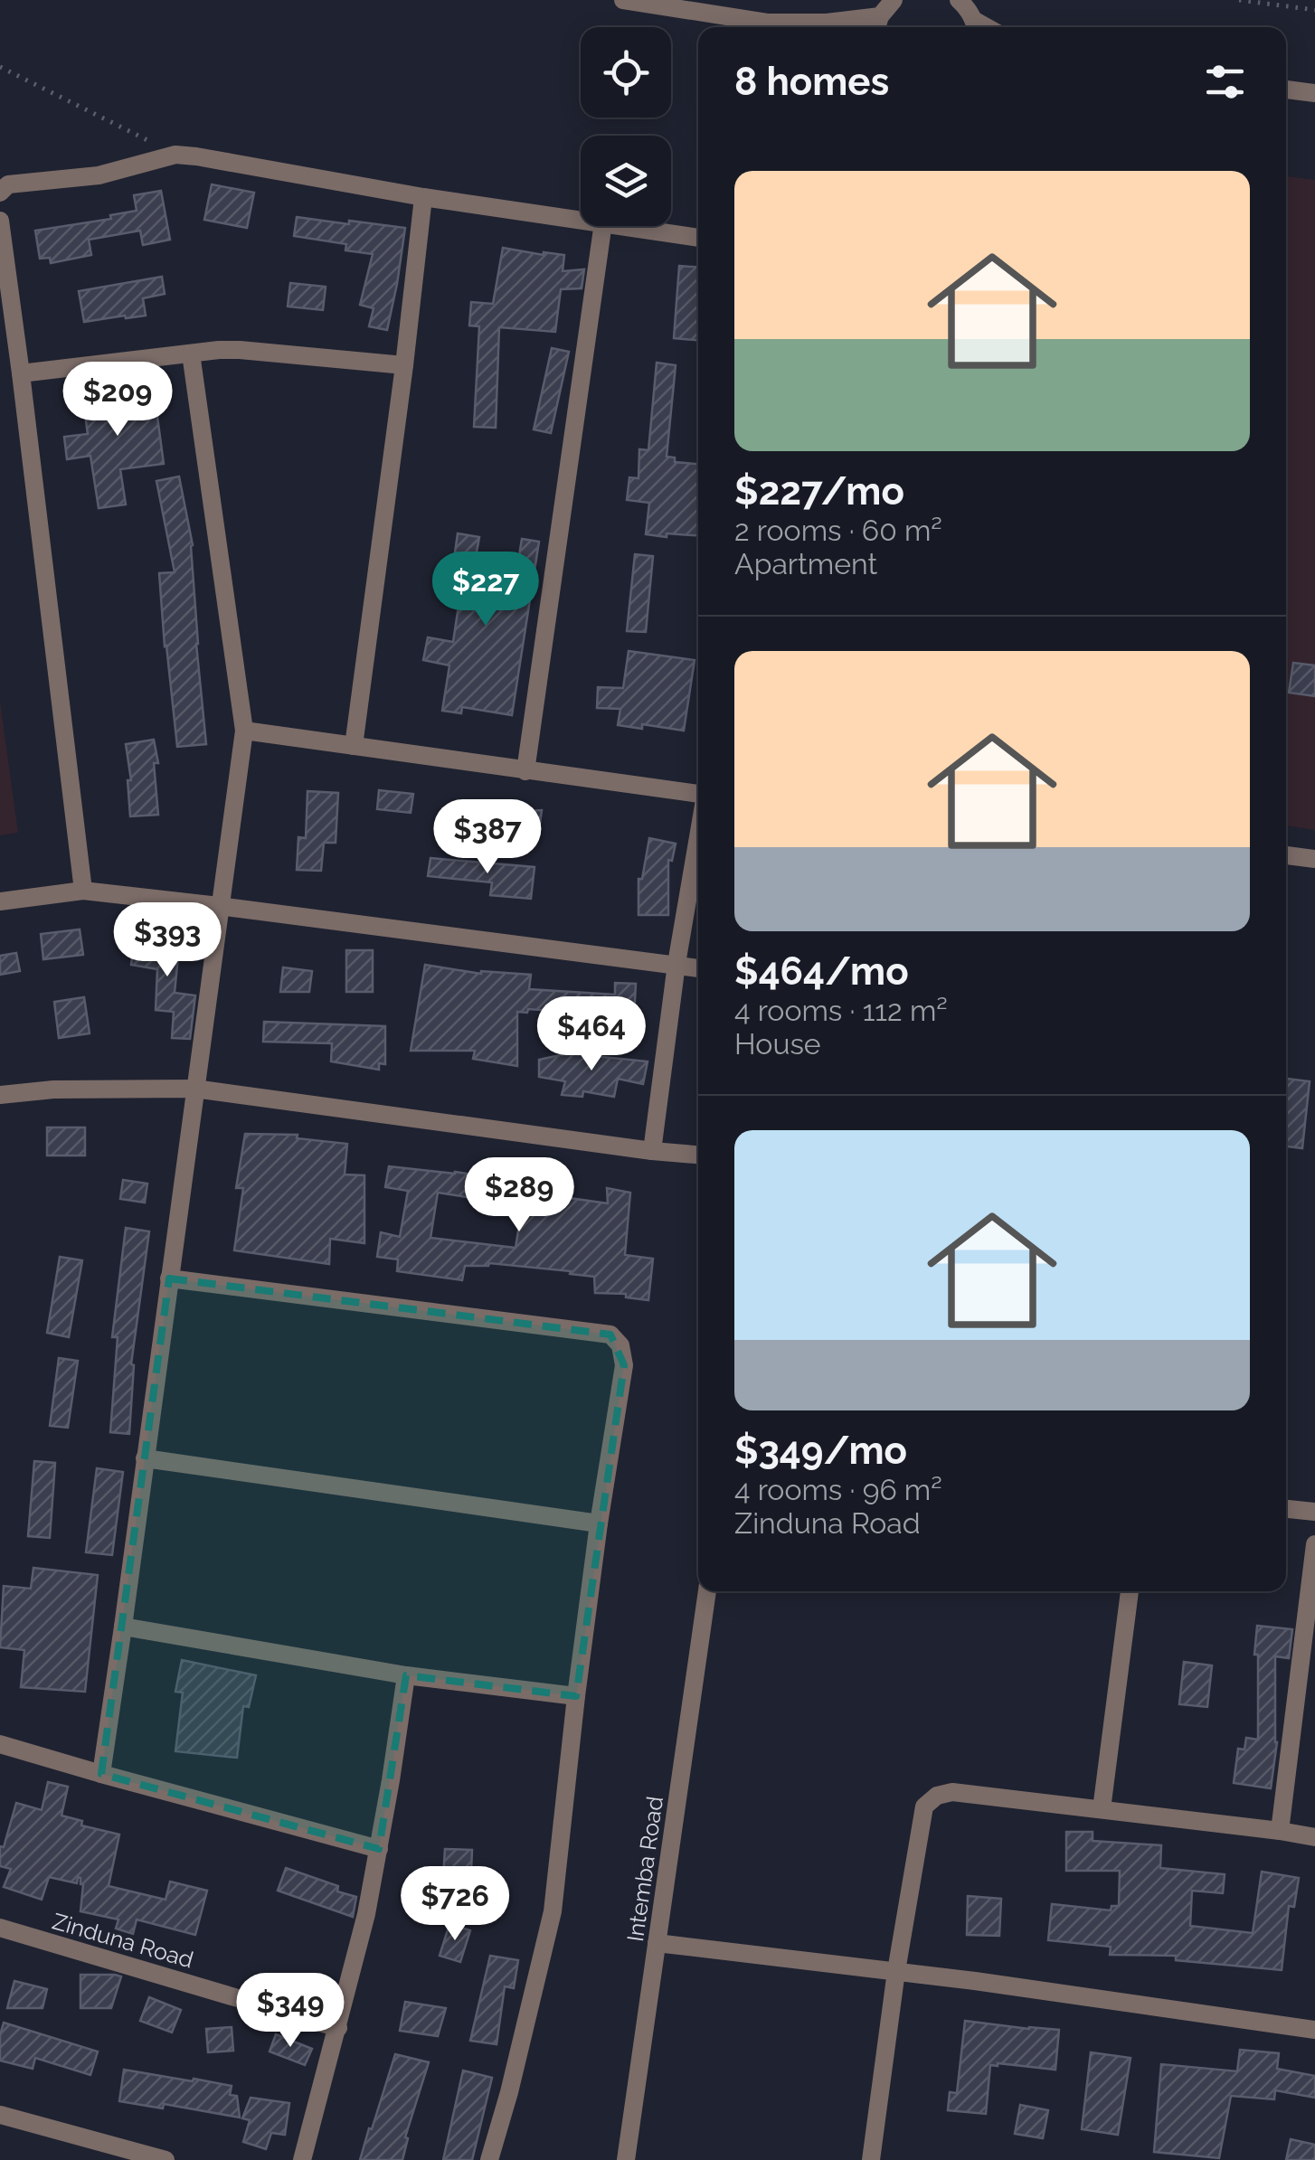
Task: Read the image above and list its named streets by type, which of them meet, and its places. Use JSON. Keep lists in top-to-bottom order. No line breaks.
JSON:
{"streets":{"street":["Intemba Road","Zinduna Road"]},"page":{"heading":"8 homes","list":[{"name":"$227/mo","note":"2 rooms · 60 m² · Apartment"},{"name":"$464/mo","note":"4 rooms · 112 m² · House"},{"name":"$349/mo","note":"4 rooms · 96 m² · Zinduna Road"}],"price":["$209","$227","$387","$393","$464","$289","$726","$349"]}}
